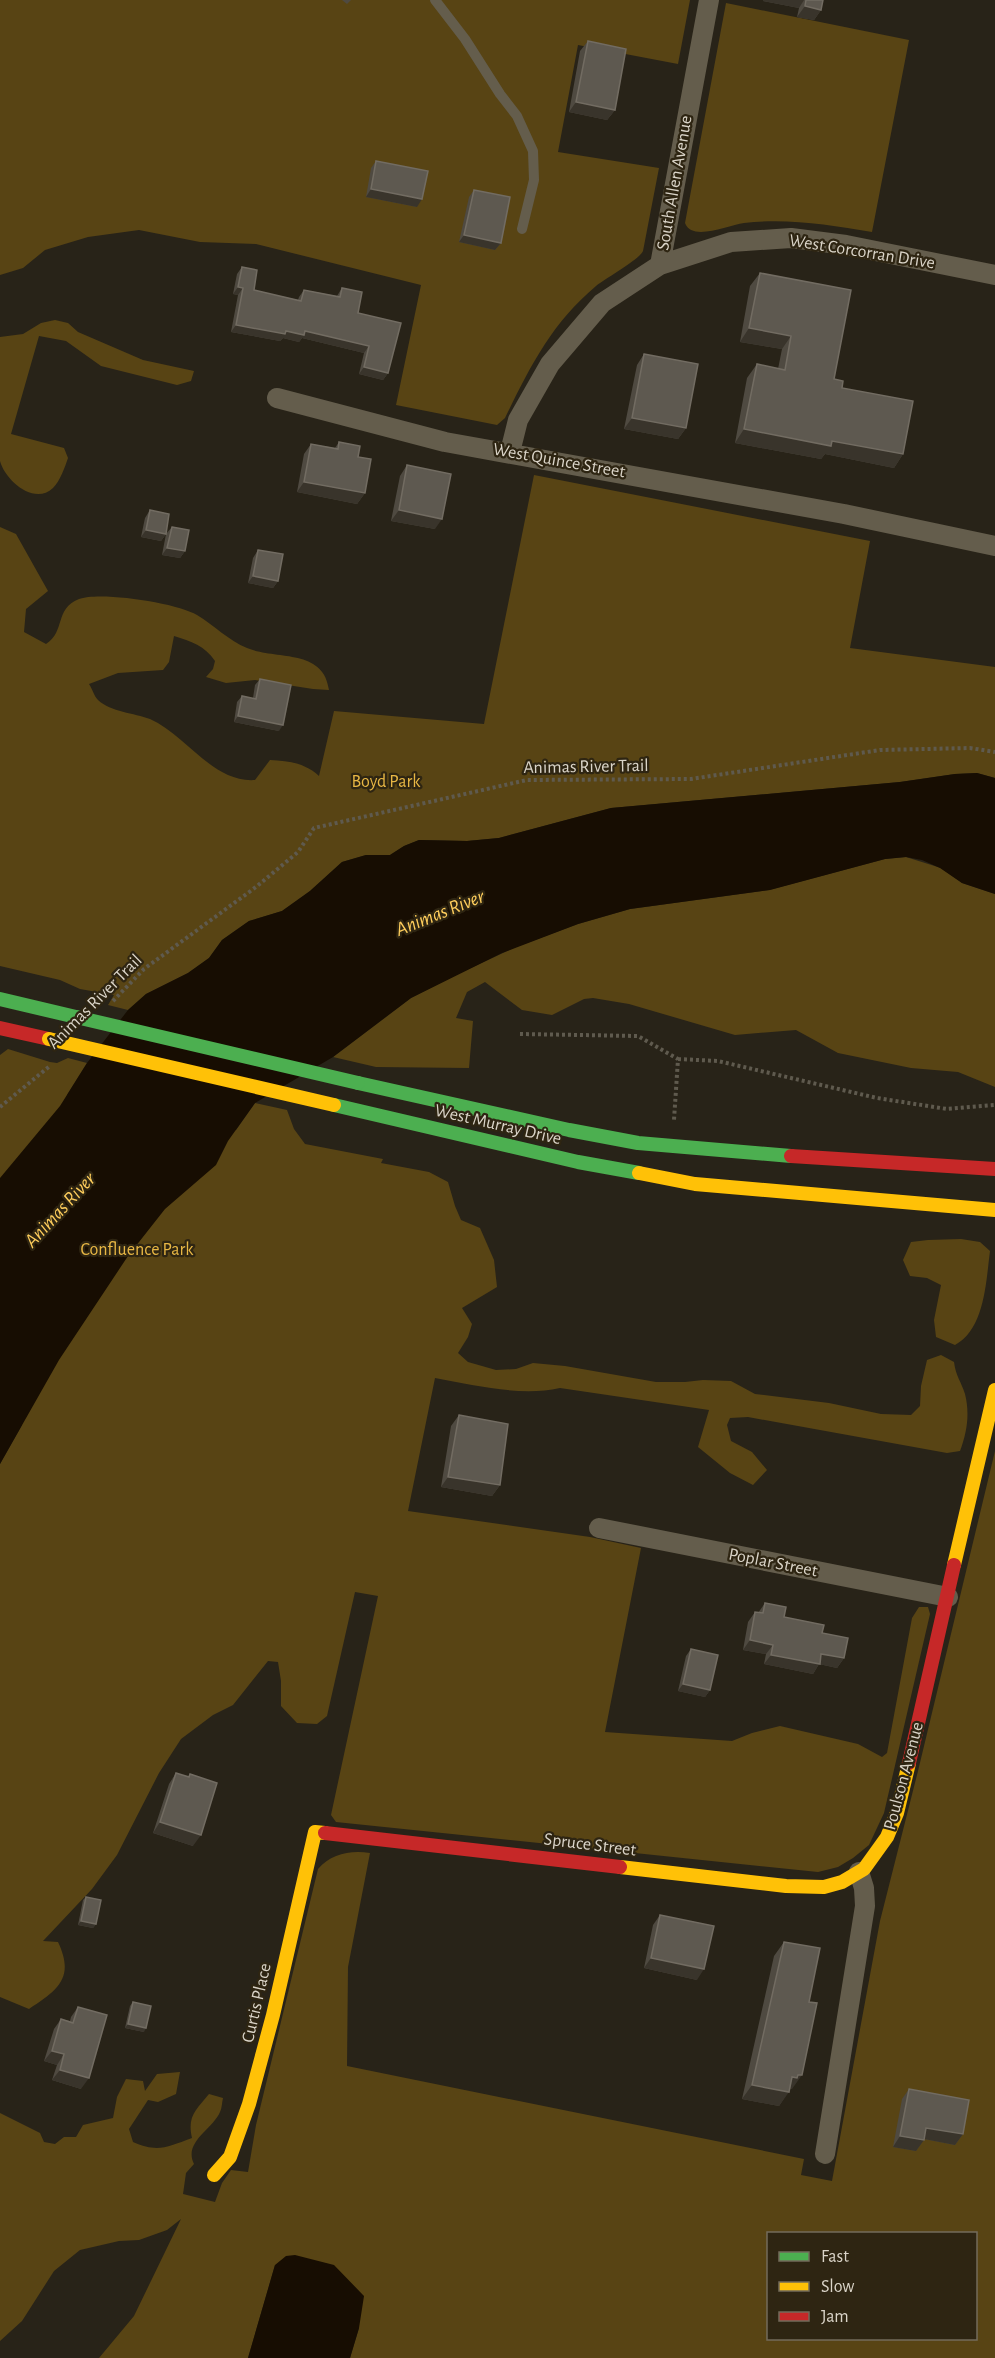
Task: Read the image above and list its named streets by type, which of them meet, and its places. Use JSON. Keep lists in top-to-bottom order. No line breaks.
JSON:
{"streets":{"main road":["West Murray Drive","Poulson Avenue","Spruce Street","Curtis Place"],"street":["South Allen Avenue","West Corcorran Drive","West Quince Street","Poplar Street"],"path":["Animas River Trail"]},"crossings":[["South Allen Avenue","West Corcorran Drive"],["South Allen Avenue","West Quince Street"],["Poplar Street","Poulson Avenue"],["Poulson Avenue","Spruce Street"],["Spruce Street","Curtis Place"]],"water":["Animas River"],"parks":["Boyd Park","Confluence Park"],"legend":["Fast","Slow","Jam"]}
